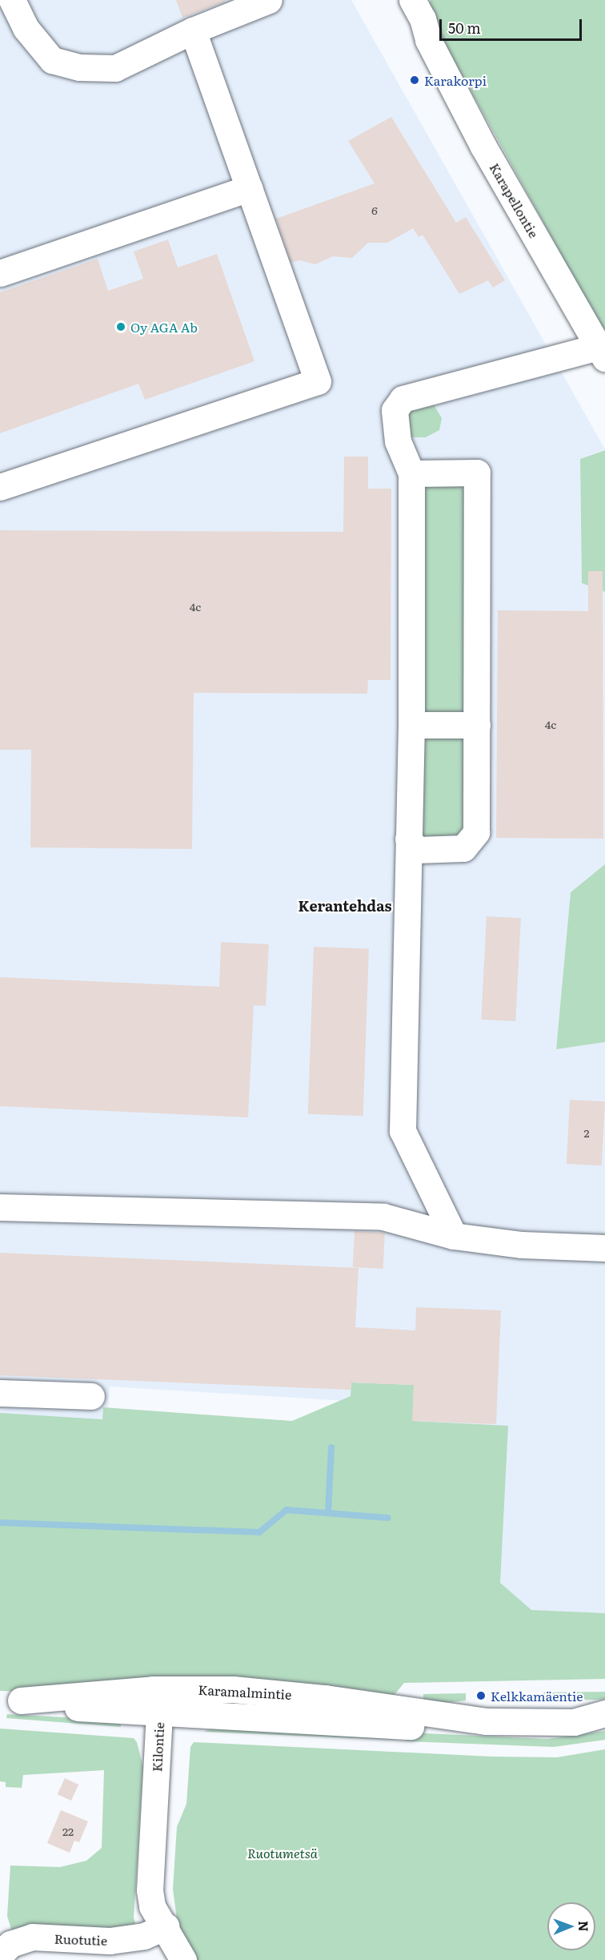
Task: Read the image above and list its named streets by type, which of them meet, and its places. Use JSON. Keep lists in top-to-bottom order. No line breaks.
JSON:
{"streets":{"street":["Karapellontie","Karamalmintie","Kilontie","Ruotutie"]},"crossings":[["Karamalmintie","Kilontie"],["Kilontie","Ruotutie"]],"districts":["Kerantehdas"],"parks":["Ruotumetsä"],"places":["Karakorpi","Oy AGA Ab","Kelkkamäentie"],"house_numbers":["6","4c","4c","2","22"],"scale_bar":"50 m","north":"right"}
